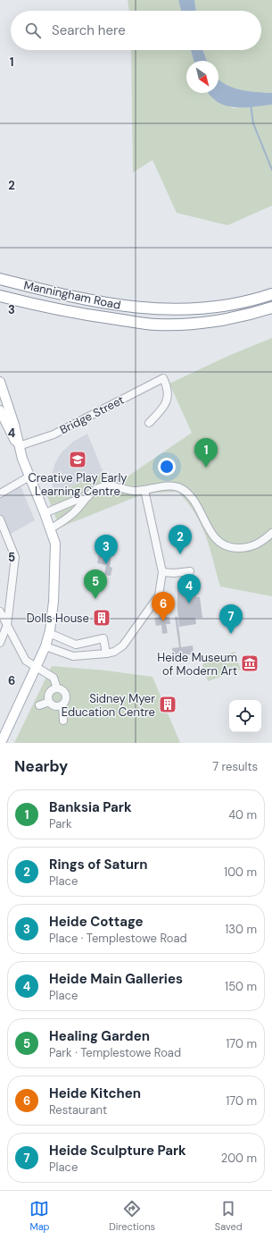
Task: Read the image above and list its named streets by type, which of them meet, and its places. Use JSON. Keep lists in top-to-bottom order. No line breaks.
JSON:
{"streets":{"highway":["Manningham Road"],"street":["Bridge Street"]},"places":{"school or university":["Creative Play Early Learning Centre"],"building":["Dolls House","Sidney Myer Education Centre"],"museum":["Heide Museum of Modern Art"]},"north":"bottom right","page":{"search":"Search here","pins":["1","2","3","5","4","6","7"],"heading":["Nearby","7 results"],"list":[{"mark":"1","name":"Banksia Park","note":"Park","value":"40 m"},{"mark":"2","name":"Rings of Saturn","note":"Place","value":"100 m"},{"mark":"3","name":"Heide Cottage","note":"Place · Templestowe Road","value":"130 m"},{"mark":"4","name":"Heide Main Galleries","note":"Place","value":"150 m"},{"mark":"5","name":"Healing Garden","note":"Park · Templestowe Road","value":"170 m"},{"mark":"6","name":"Heide Kitchen","note":"Restaurant","value":"170 m"},{"mark":"7","name":"Heide Sculpture Park","note":"Place","value":"200 m"}],"nav":["Map","Directions","Saved"]},"grid":{"rows":["1","2","3","4","5","6"]}}
